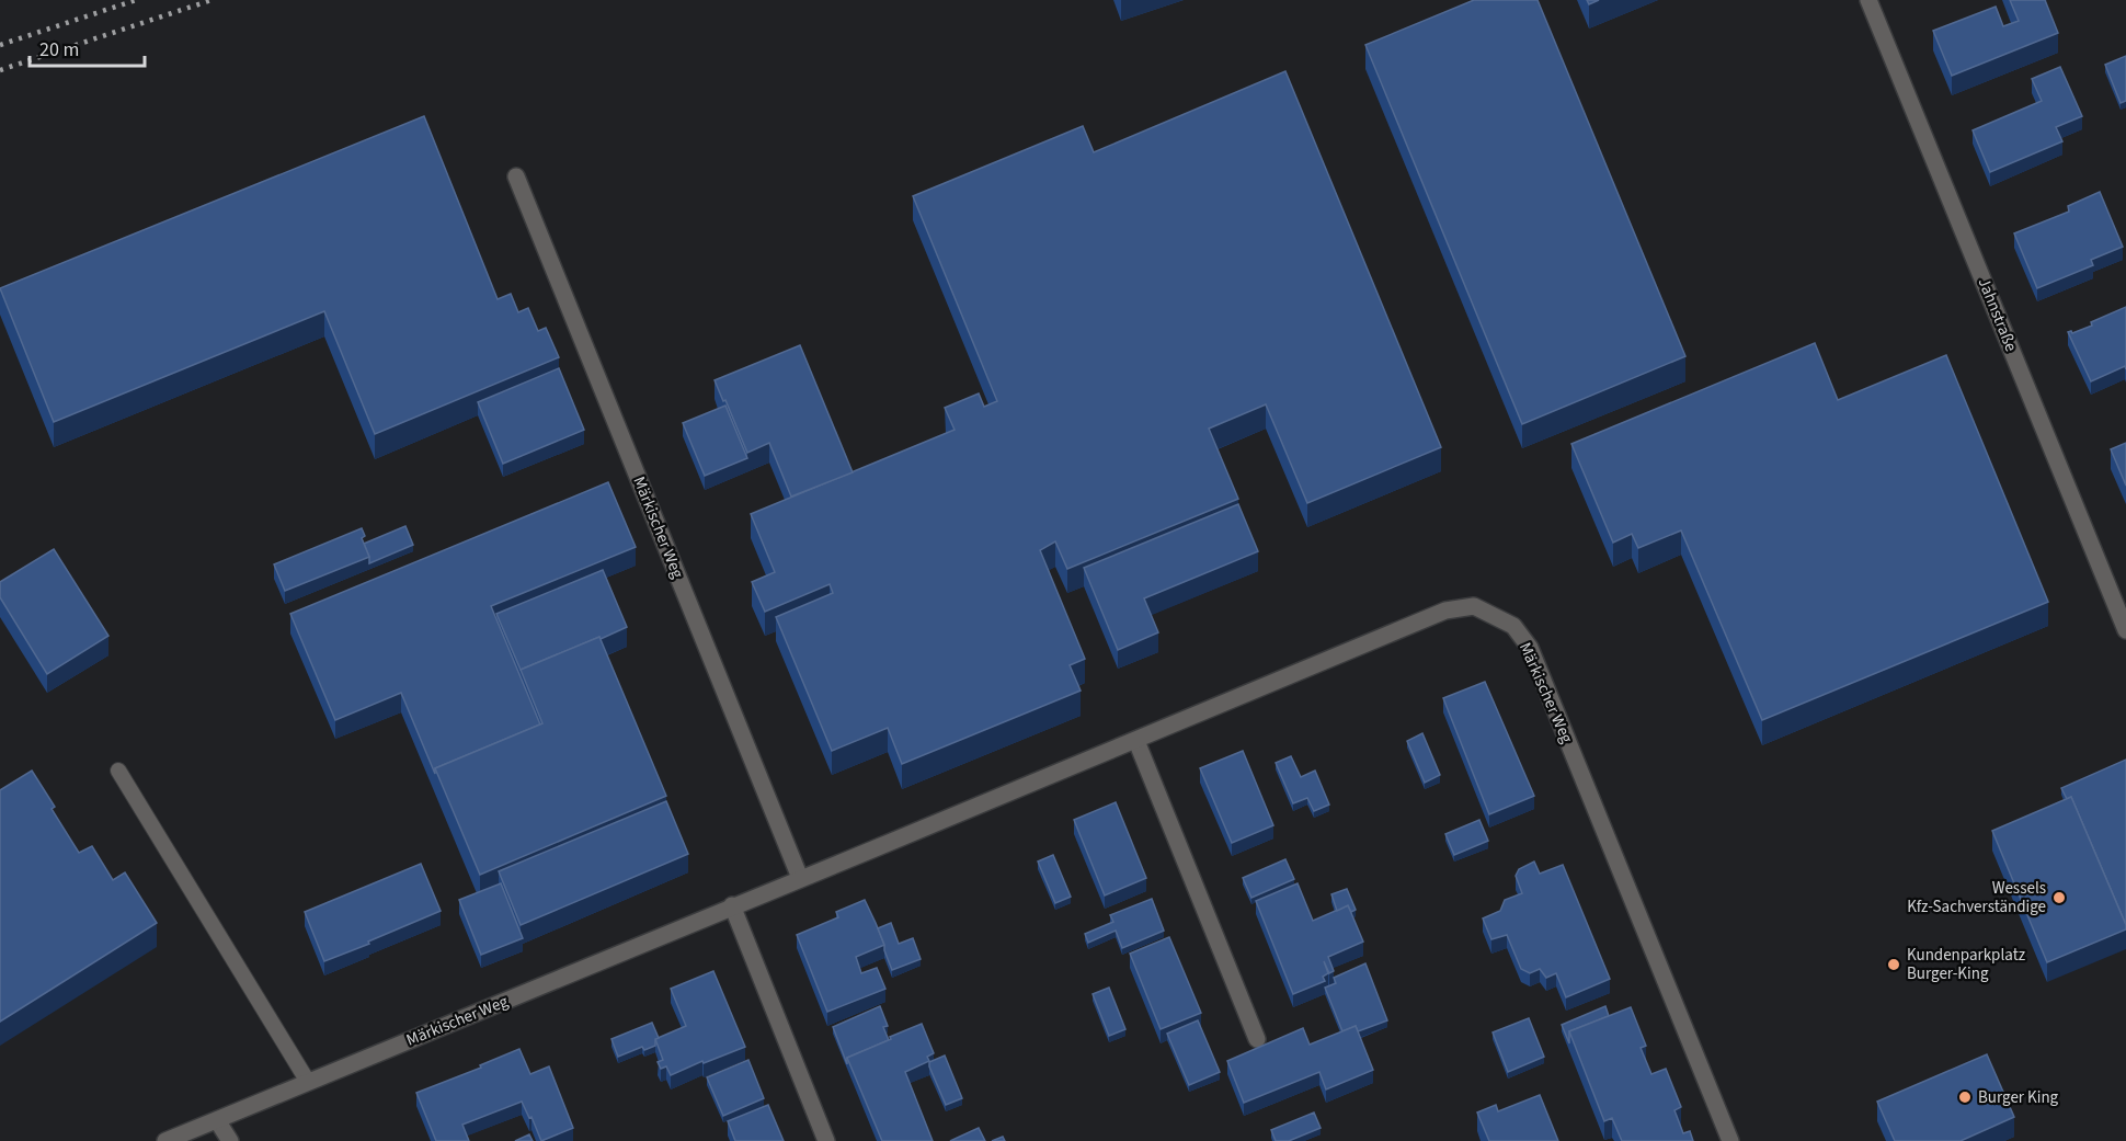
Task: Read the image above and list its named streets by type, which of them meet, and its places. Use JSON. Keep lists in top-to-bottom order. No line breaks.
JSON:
{"streets":{"street":["Jahnstraße","Märkischer Weg"]},"places":["Wessels Kfz-Sachverständige","Kundenparkplatz Burger-King","Burger King"],"scale_bar":"20 m"}
